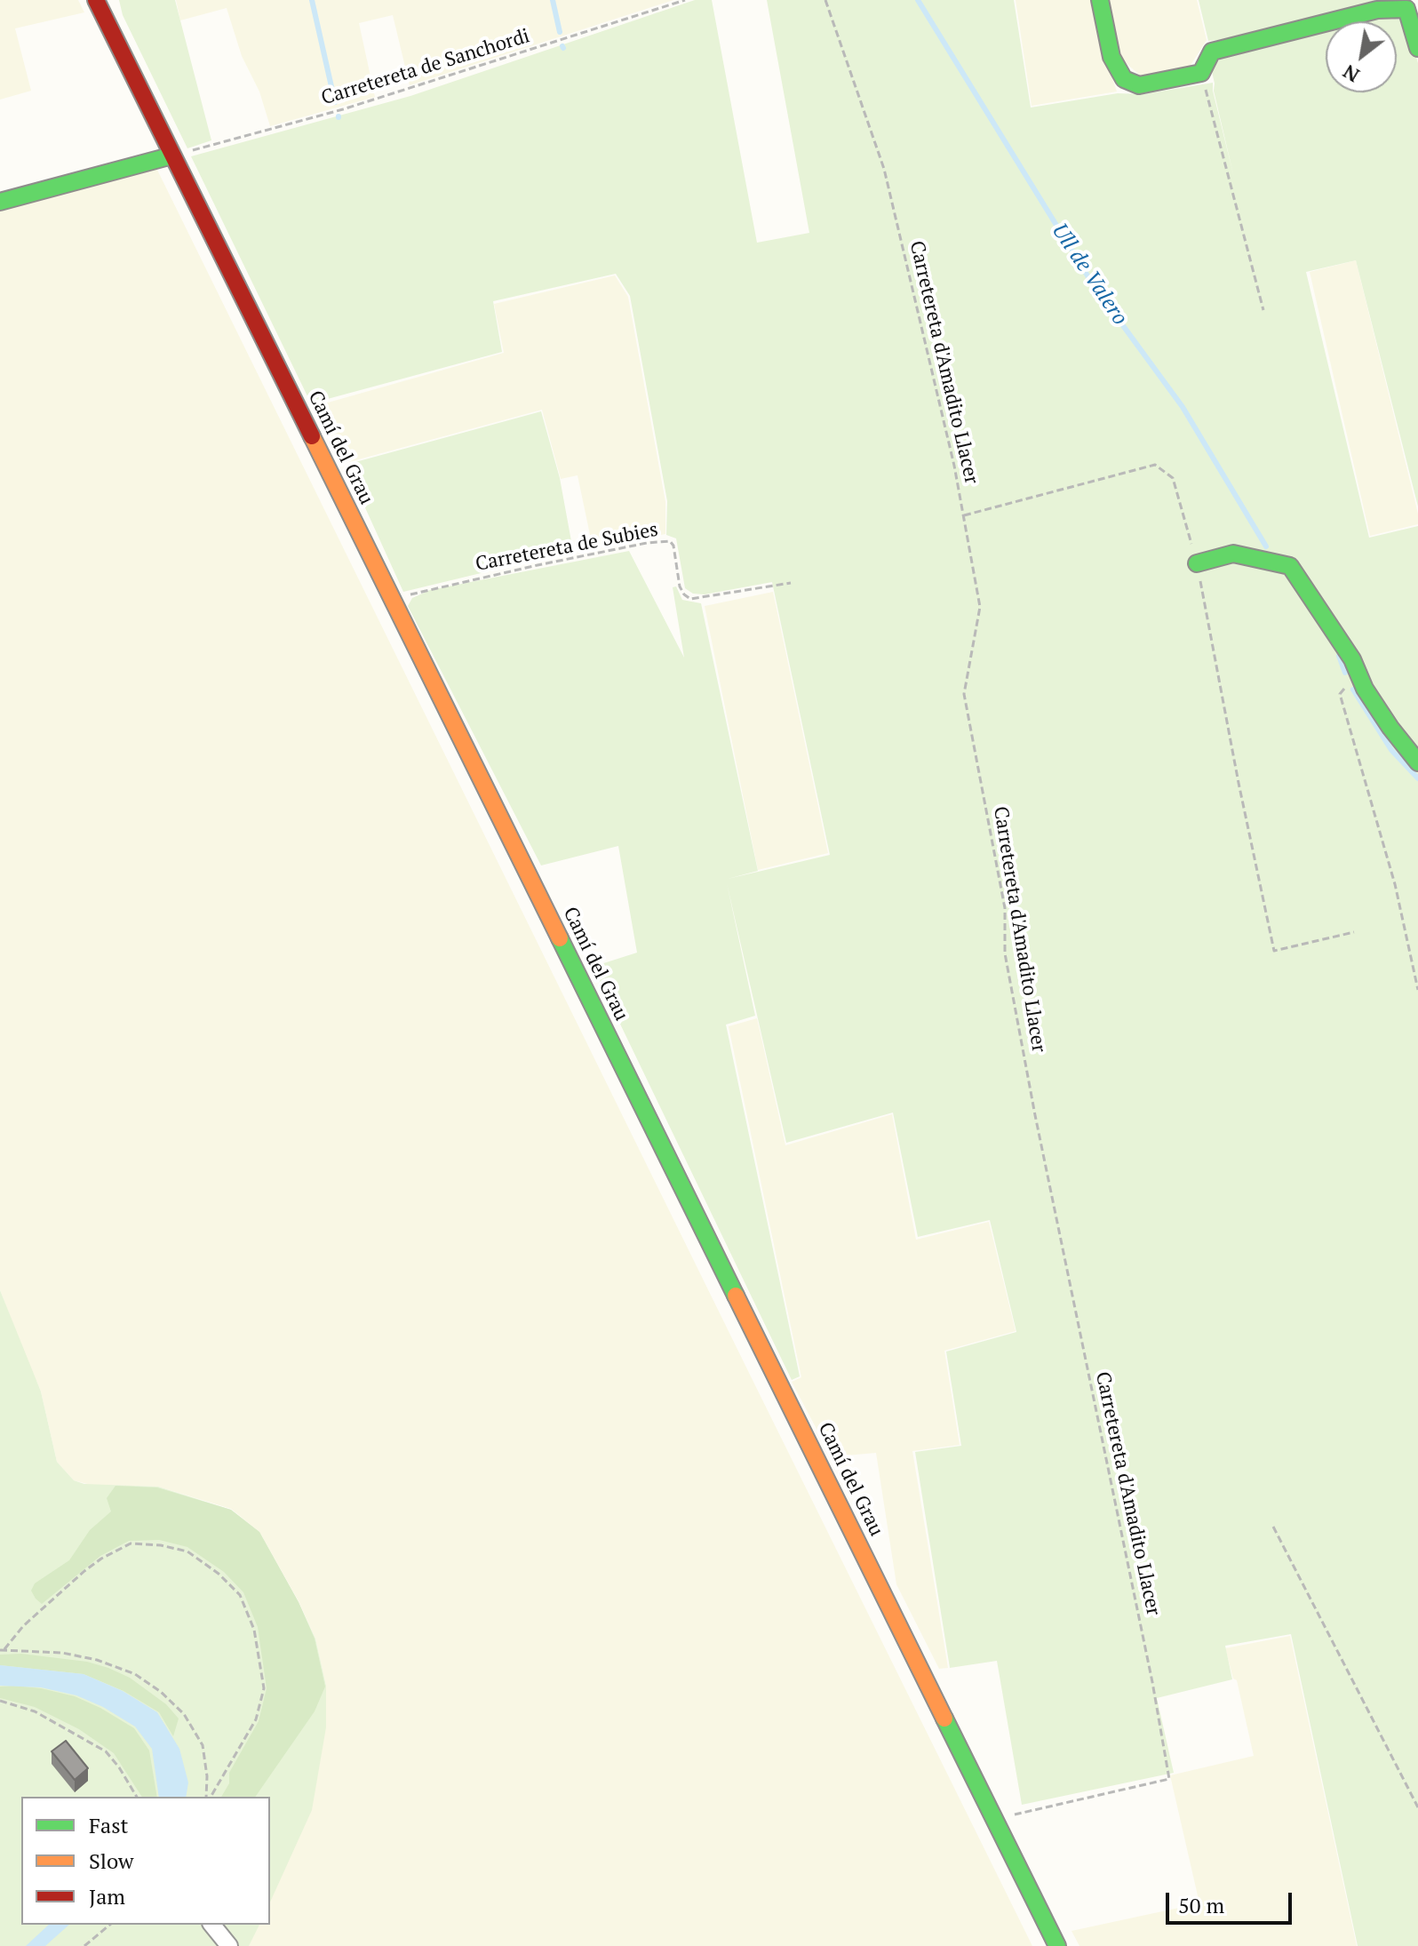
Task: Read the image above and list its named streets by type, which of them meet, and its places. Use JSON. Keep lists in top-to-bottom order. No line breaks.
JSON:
{"streets":{"street":["Camí del Grau"],"path":["Carretereta de Sanchordi","Carretereta d'Amadito Llacer","Carretereta de Subies"]},"crossings":[["Carretereta de Sanchordi","Camí del Grau"],["Carretereta d'Amadito Llacer","Camí del Grau"],["Camí del Grau","Carretereta de Subies"]],"water":["Ull de Valero"],"legend":["Fast","Slow","Jam"],"scale_bar":"50 m","north":"bottom left"}
